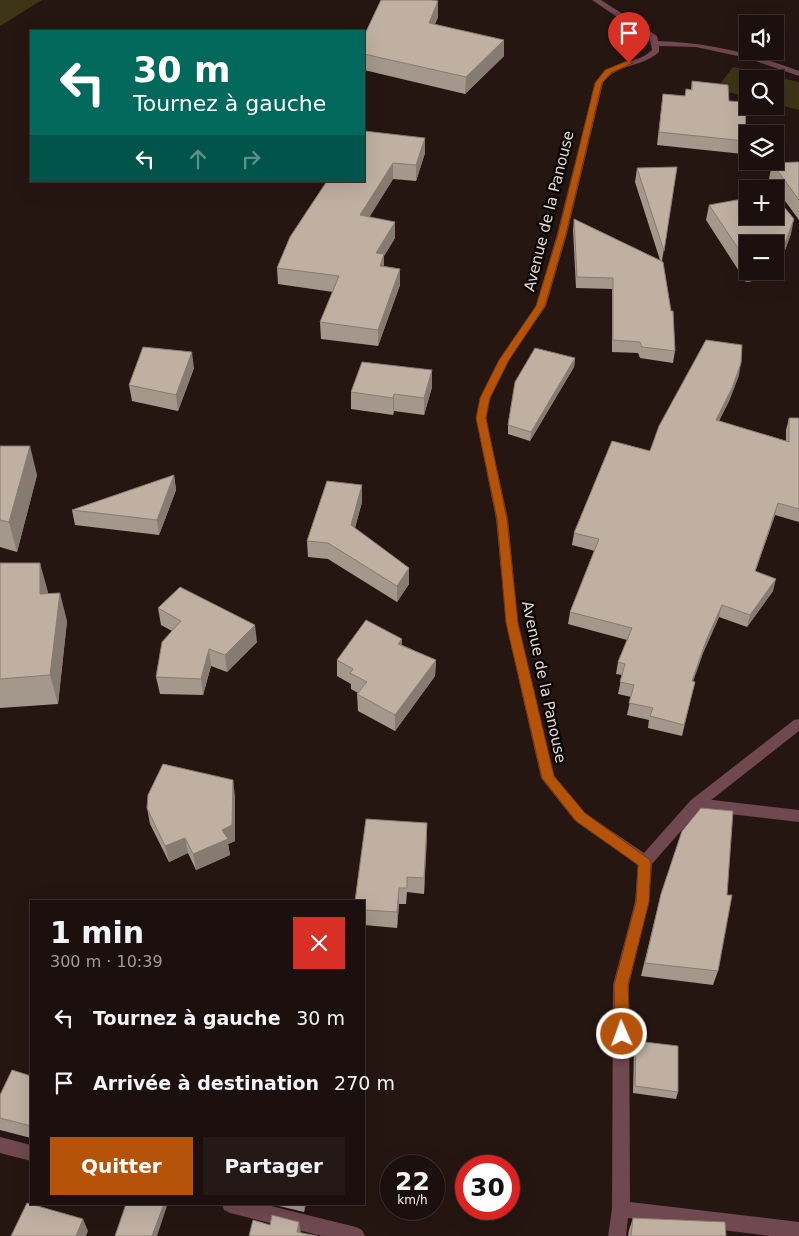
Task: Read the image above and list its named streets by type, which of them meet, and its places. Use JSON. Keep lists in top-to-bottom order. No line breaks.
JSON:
{"streets":{"street":["Avenue de la Panouse"]},"page":{"map_buttons":["+","−"],"turn":["30 m","Tournez à gauche"],"heading":["1 min","300 m · 10:39"],"list":[{"name":"Tournez à gauche","value":"30 m"},{"name":"Arrivée à destination","value":"270 m"}],"buttons":["Quitter","Partager"],"speed":"22 km/h","limit":"30"}}
